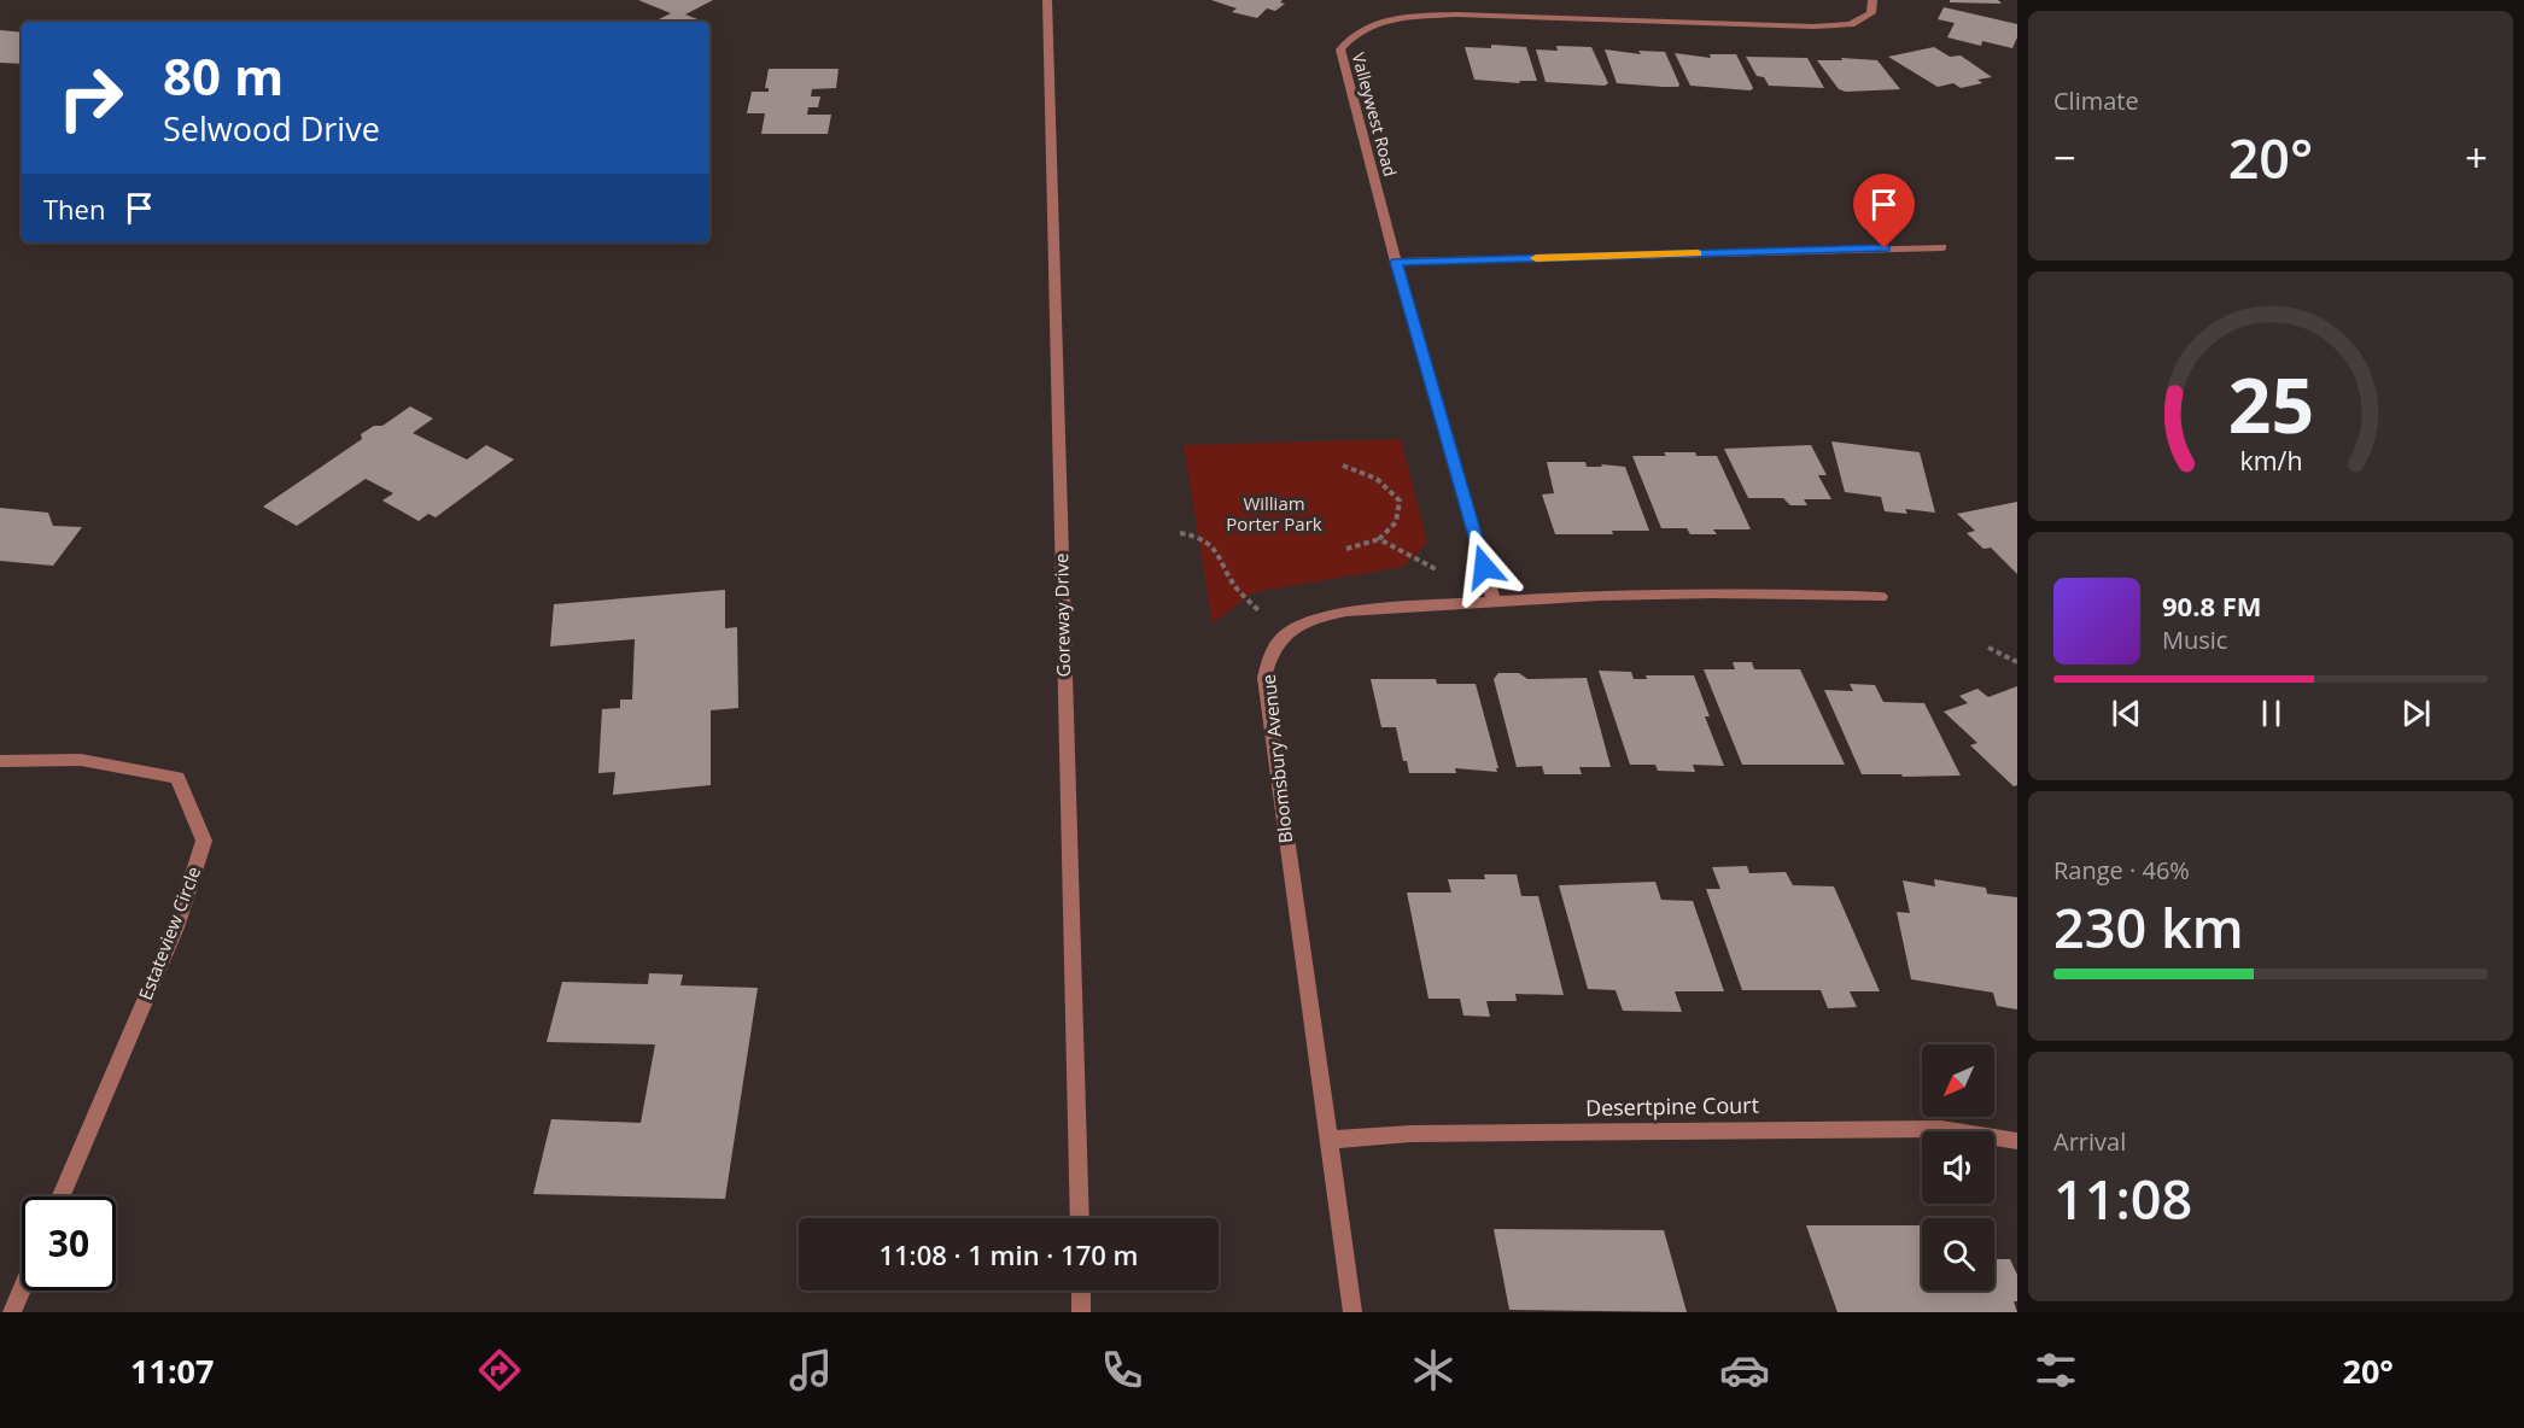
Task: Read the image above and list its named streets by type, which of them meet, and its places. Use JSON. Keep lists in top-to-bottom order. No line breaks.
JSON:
{"streets":{"street":["Valleywest Road","Goreway Drive","Bloomsbury Avenue","Estateview Circle","Desertpine Court"]},"crossings":[["Valleywest Road","Bloomsbury Avenue"],["Bloomsbury Avenue","Desertpine Court"]],"parks":["William Porter Park"],"north":"bottom left","page":{"tile":["Climate",["Range · 46%","230 km"],["Arrival","11:08"]],"turn":["80 m","Selwood Drive"],"heat":["−","20°","+"],"then":"Then","song":["90.8 FM","Music"],"limit":"30","trip":"11:08 · 1 min · 170 m","tabs":["11:07","20°"],"gauge":["25","km/h"]}}
